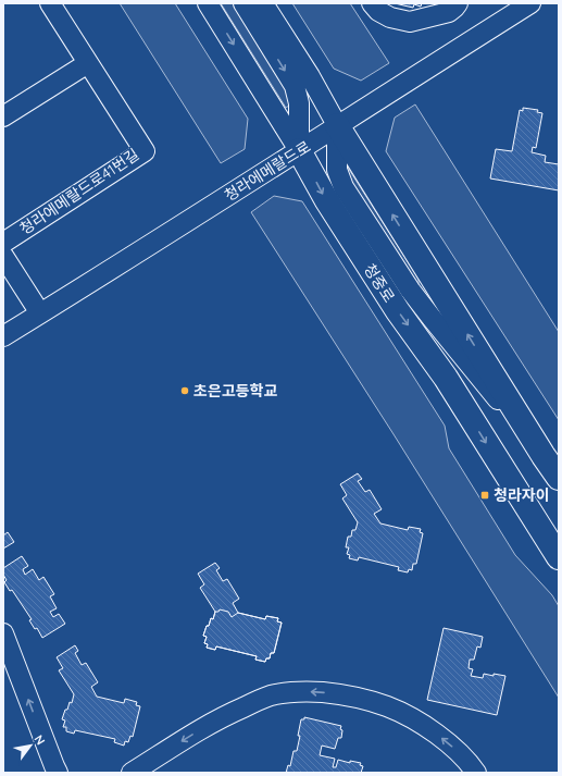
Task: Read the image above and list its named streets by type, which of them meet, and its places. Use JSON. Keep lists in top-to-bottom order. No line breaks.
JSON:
{"streets":{"main road":["청중로"],"street":["청라에메랄드로","청라에메랄드로41번길"]},"crossings":[["청라에메랄드로","청중로"]],"places":{"other":["초은고등학교"],"transit":["청라자이"]},"north":"top right"}
